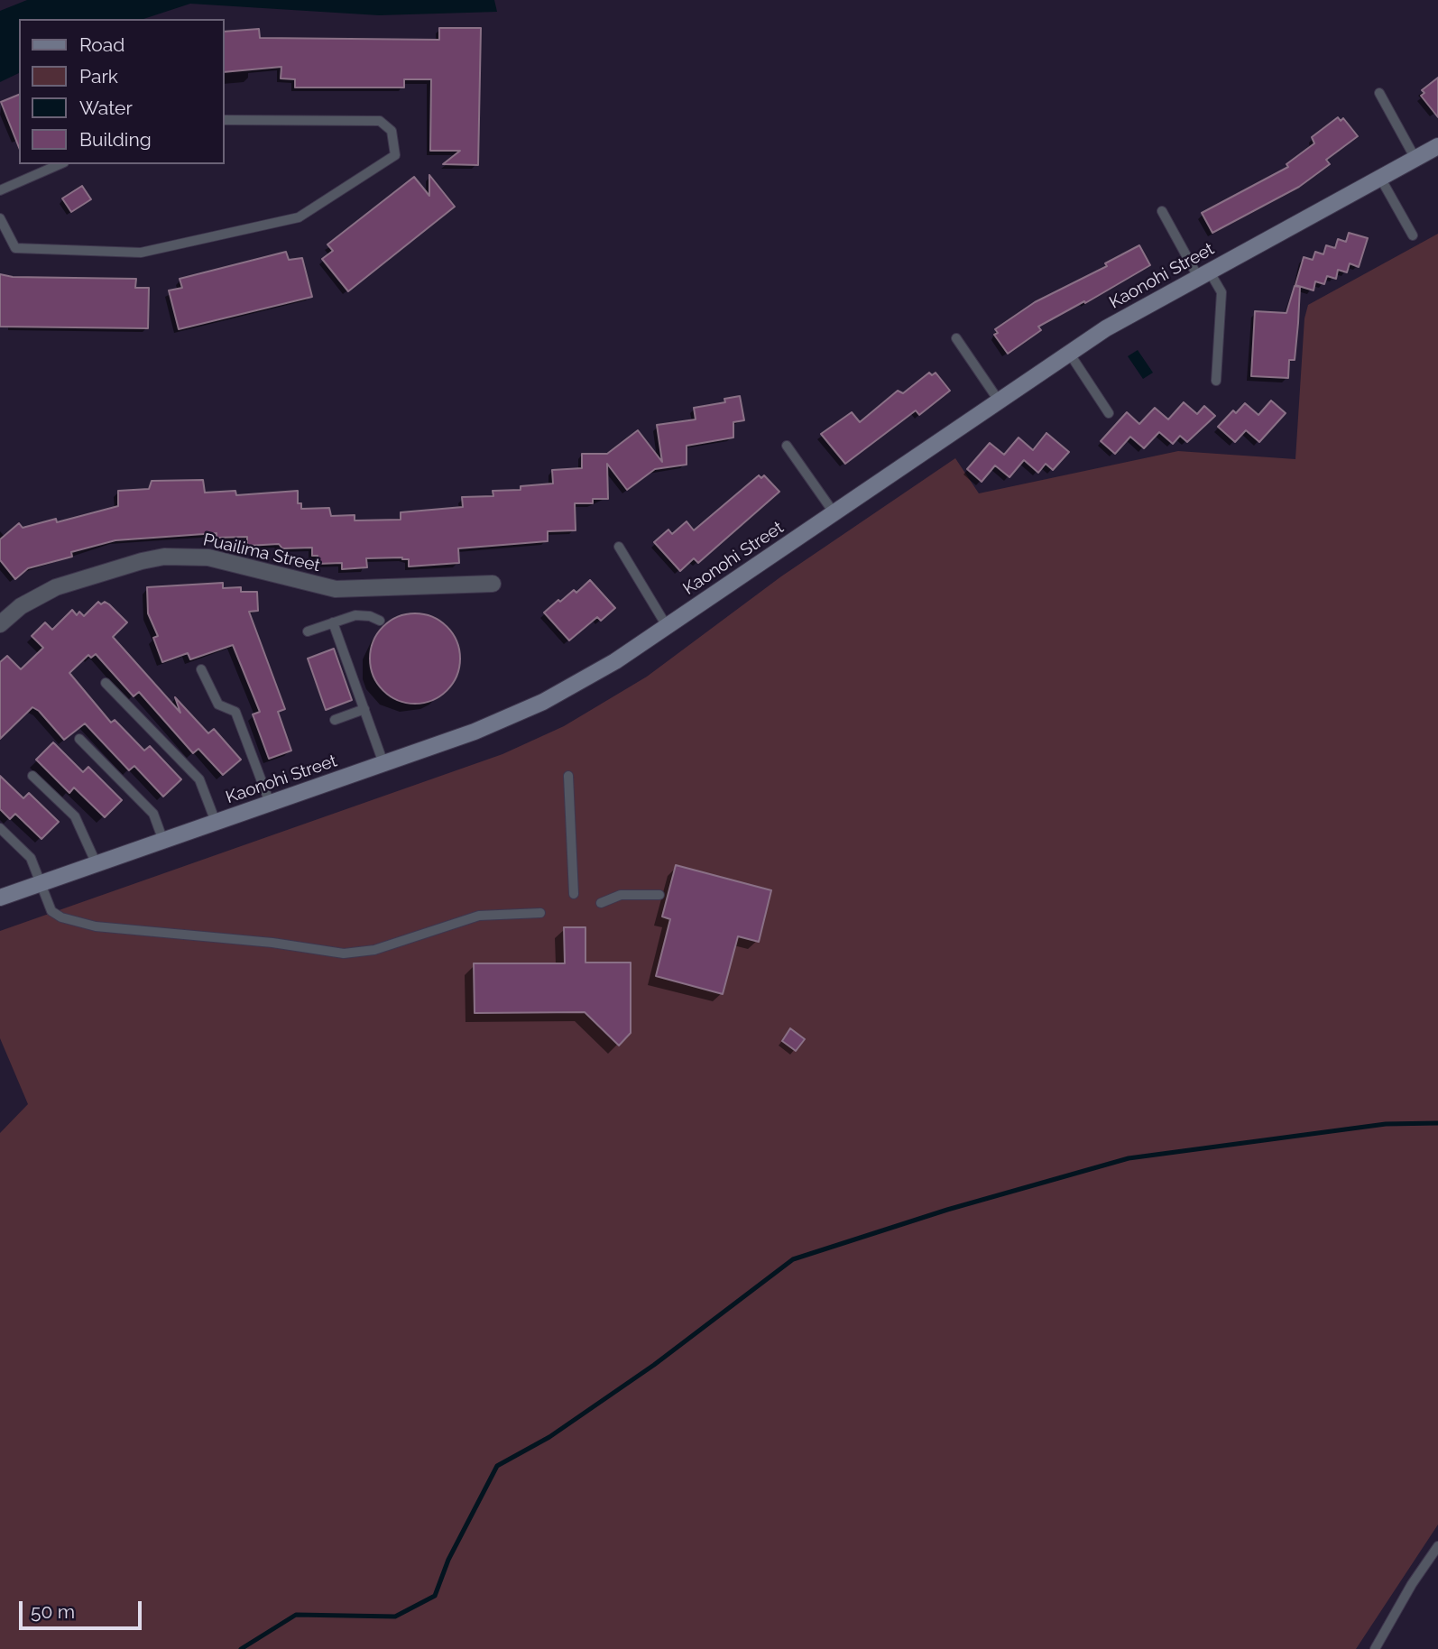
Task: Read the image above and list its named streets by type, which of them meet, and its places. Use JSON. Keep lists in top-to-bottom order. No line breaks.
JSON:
{"streets":{"street":["Kaonohi Street","Puailima Street"]},"legend":["Road","Park","Water","Building"],"scale_bar":"50 m"}
